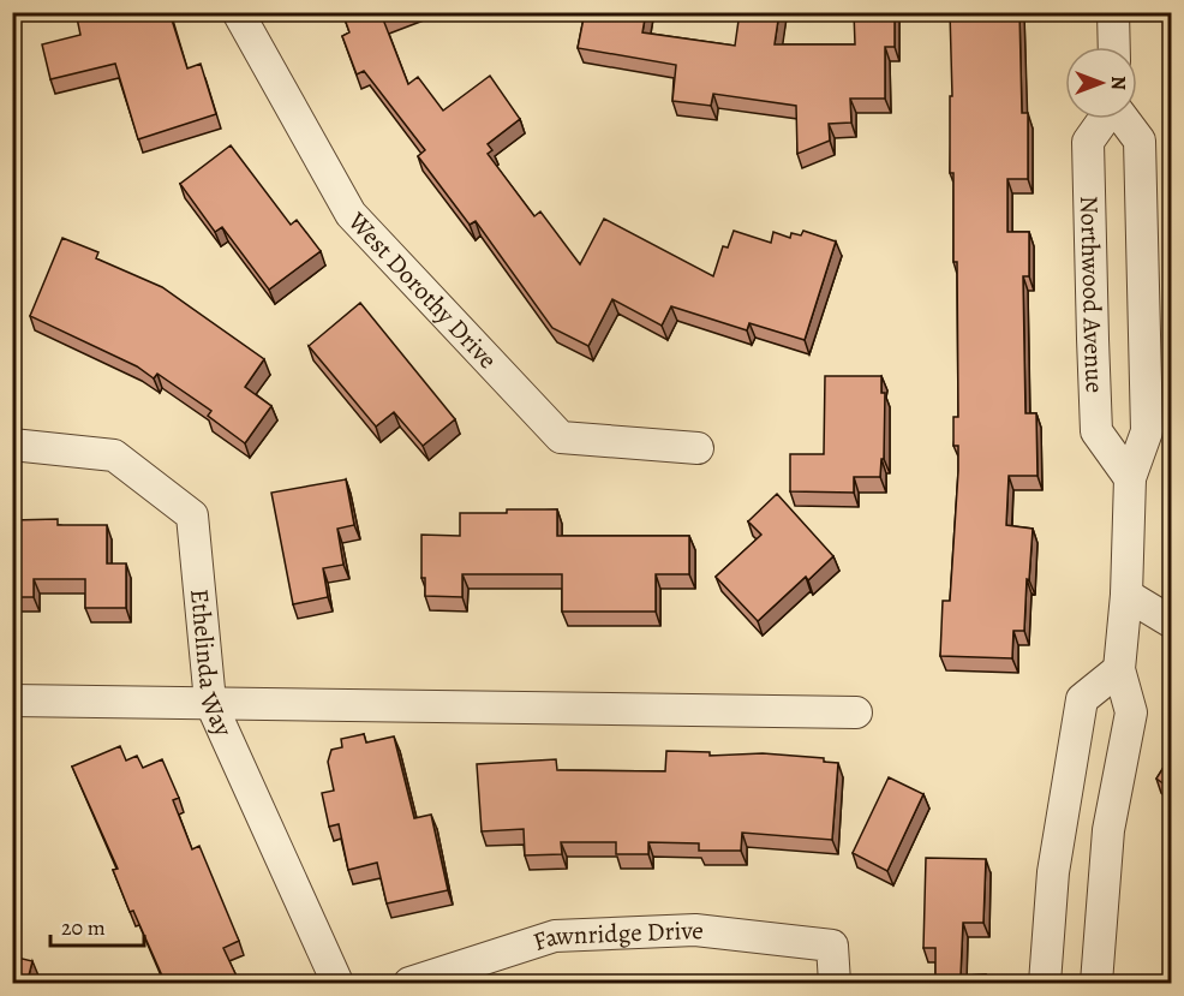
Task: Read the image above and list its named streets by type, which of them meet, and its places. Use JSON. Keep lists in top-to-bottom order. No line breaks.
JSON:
{"streets":{"street":["West Dorothy Drive","Northwood Avenue","Ethelinda Way","Fawnridge Drive"]},"scale_bar":"20 m","north":"right"}
